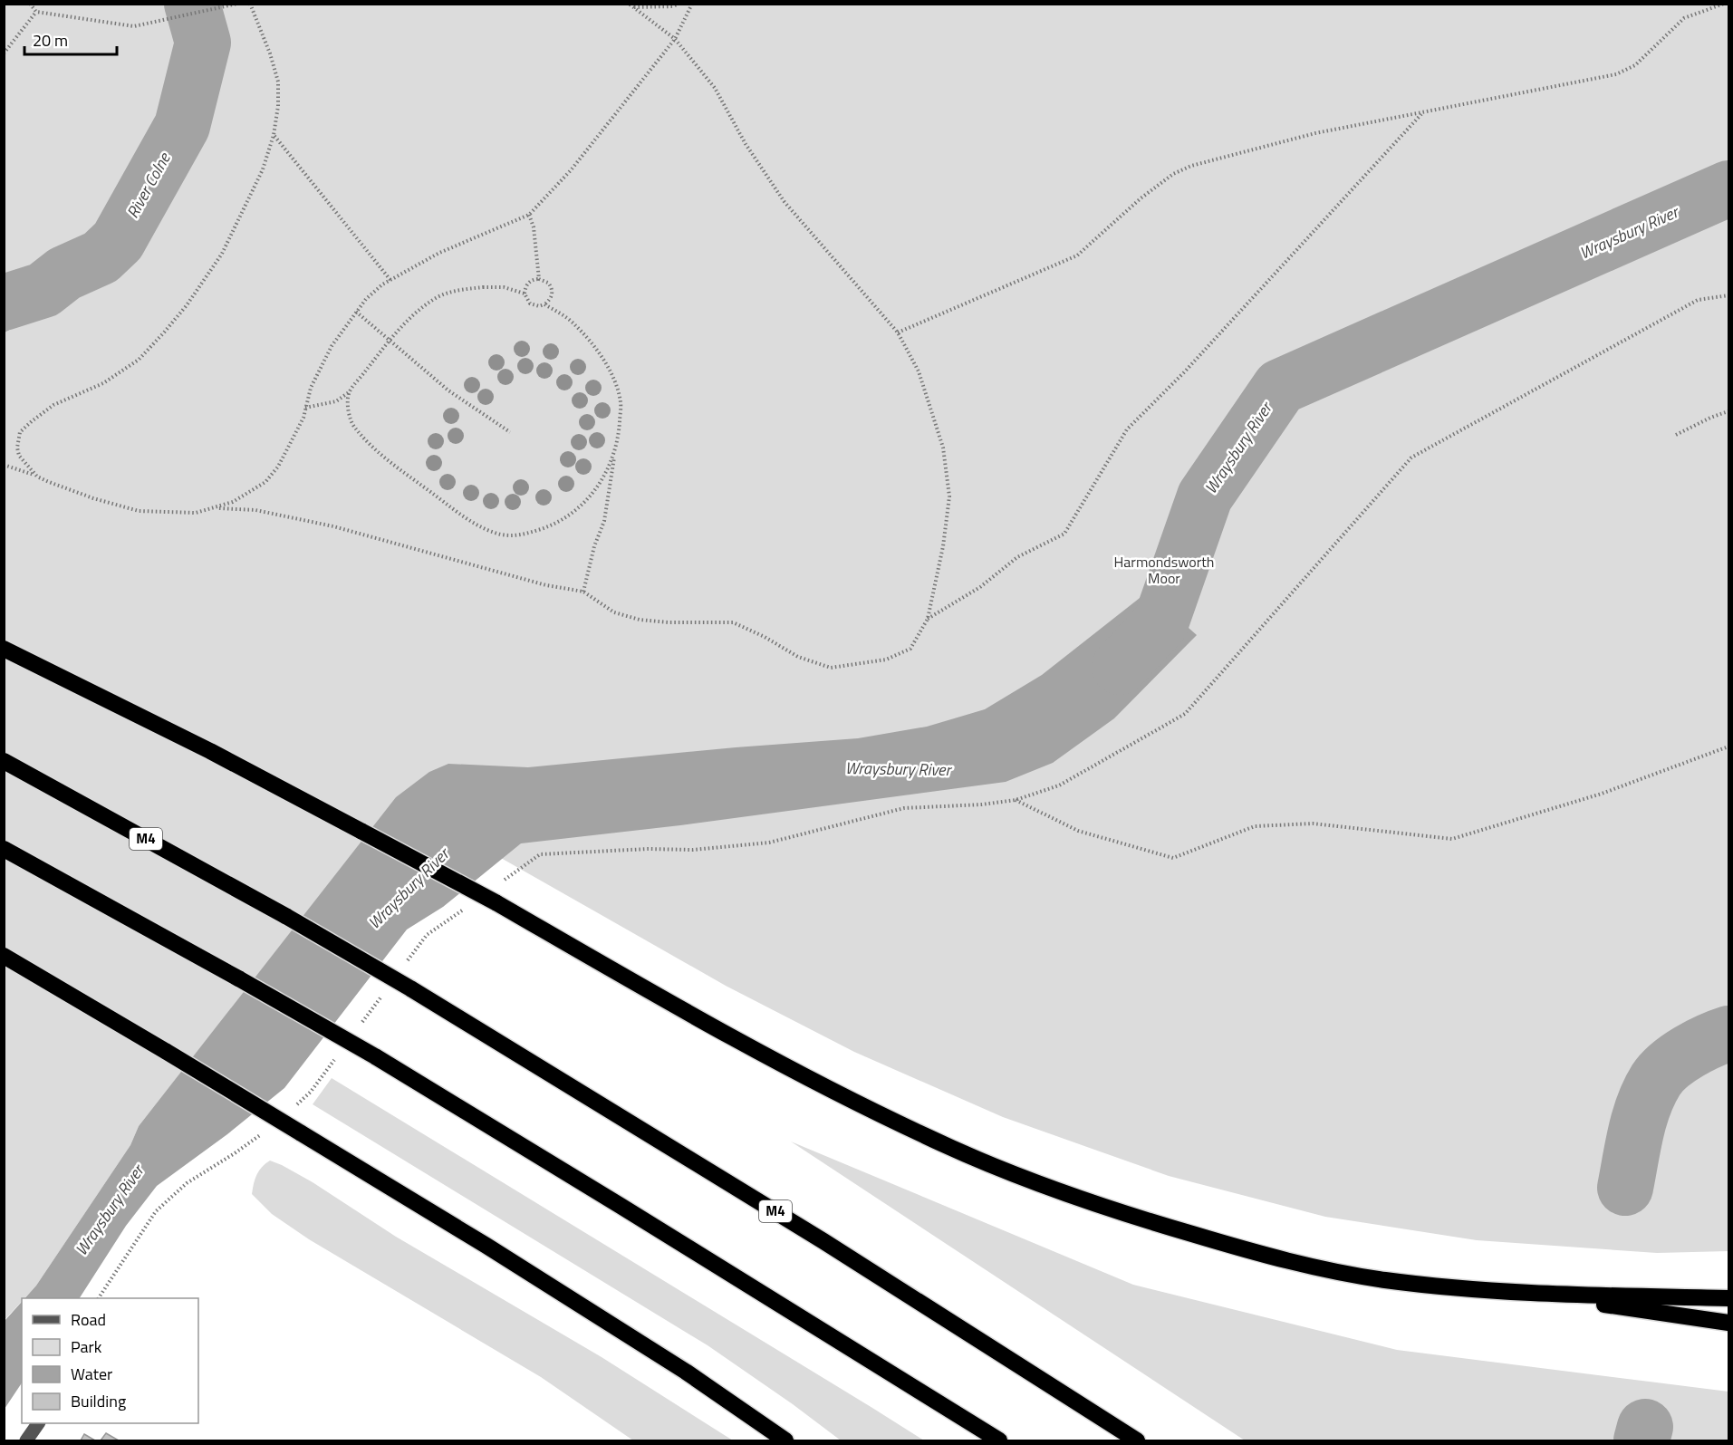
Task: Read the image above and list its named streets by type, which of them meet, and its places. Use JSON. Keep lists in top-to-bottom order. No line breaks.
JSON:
{"streets":{"highway":["M4"]},"water":["River Colne","Wraysbury River"],"parks":["Harmondsworth Moor"],"legend":["Road","Park","Water","Building"],"scale_bar":"20 m"}
